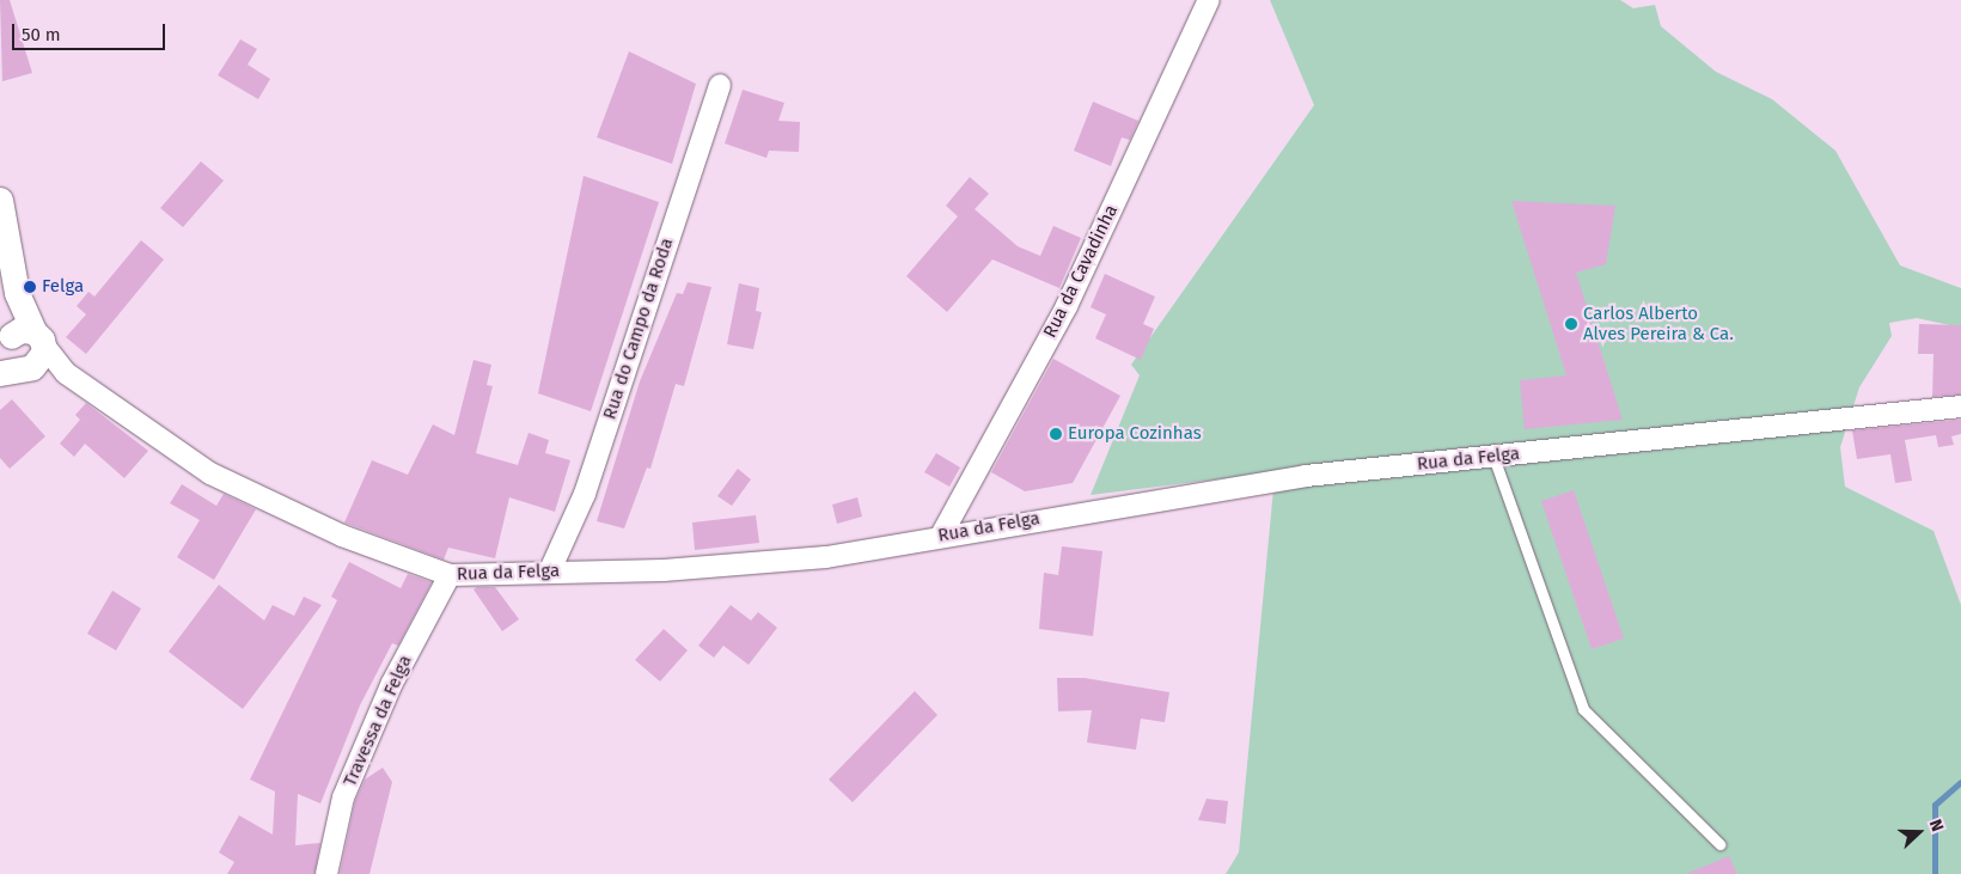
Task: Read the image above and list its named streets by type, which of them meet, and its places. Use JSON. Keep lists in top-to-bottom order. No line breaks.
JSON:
{"streets":{"street":["Rua da Cavadinha","Rua do Campo da Roda","Rua da Felga","Travessa da Felga"]},"crossings":[["Rua da Cavadinha","Rua da Felga"],["Rua do Campo da Roda","Rua da Felga"],["Rua da Felga","Travessa da Felga"]],"places":["Felga","Carlos Alberto Alves Pereira & Ca.","Europa Cozinhas"],"scale_bar":"50 m","north":"right"}
